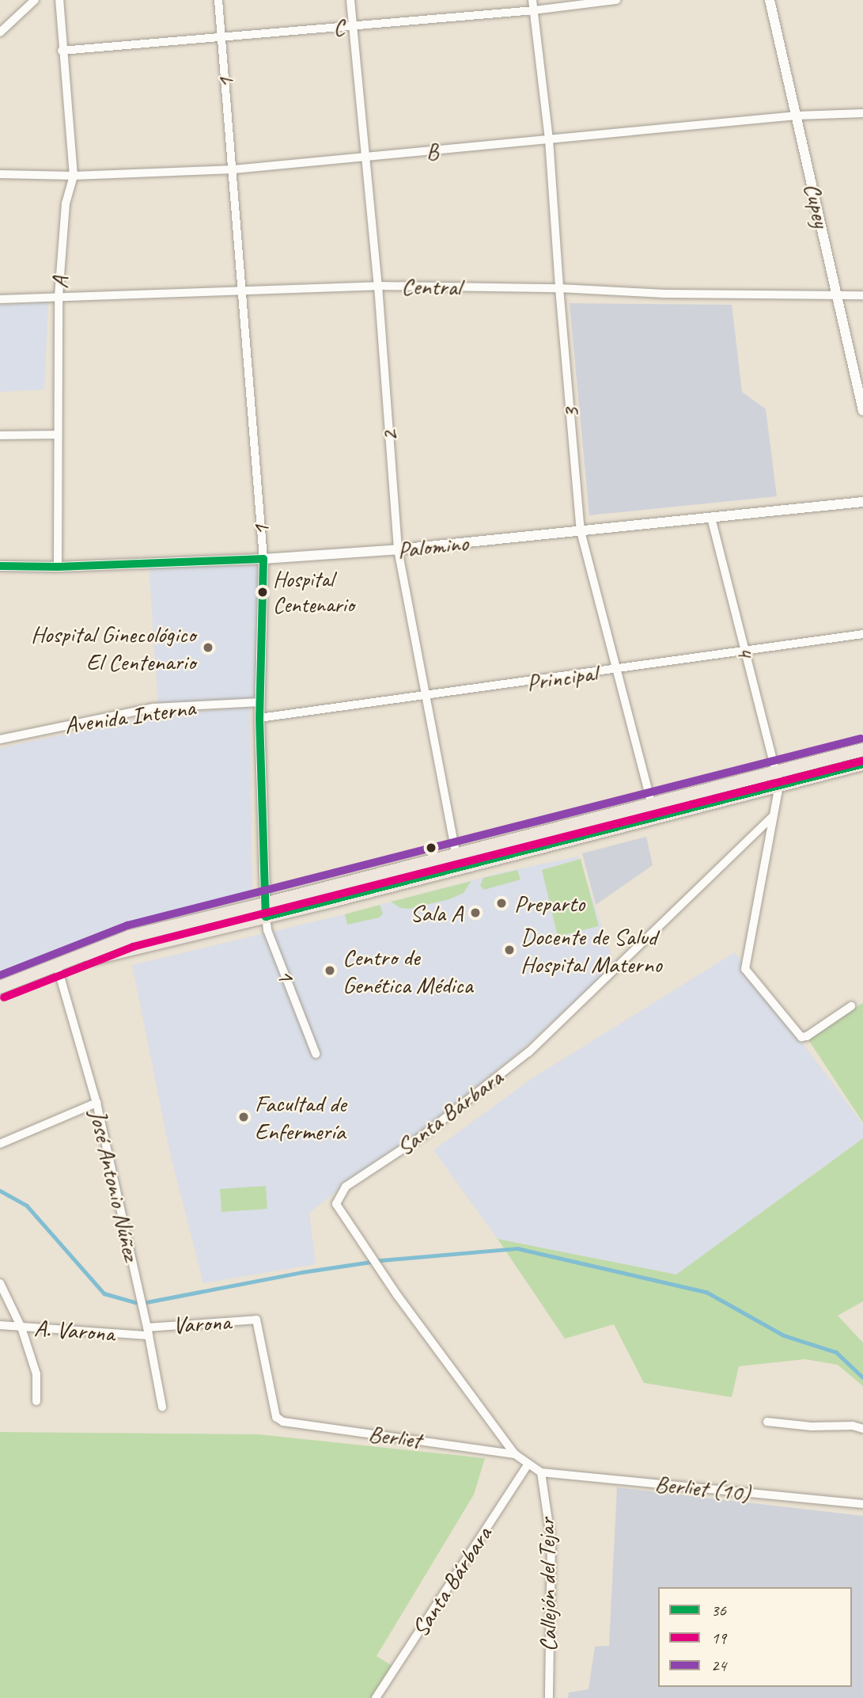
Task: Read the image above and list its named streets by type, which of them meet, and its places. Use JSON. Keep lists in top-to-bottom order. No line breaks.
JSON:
{"streets":{"street":["C","1","B","Cupey","A","Central","3","2","Palomino","4","Principal","Avenida Interna","Santa Bárbara","José Antonio Núñez","Varona","A. Varona","Berliet","Berliet (10)","Callejón del Tejar"]},"crossings":[["C","1"],["C","A"],["C","3"],["C","2"],["1","B"],["1","Central"],["1","Palomino"],["1","Principal"],["1","Avenida Interna"],["B","Cupey"],["B","A"],["B","3"],["B","2"],["Cupey","Central"],["A","Central"],["A","Palomino"],["Central","3"],["Central","2"],["3","Palomino"],["3","Principal"],["2","Palomino"],["2","Principal"],["Palomino","4"],["4","Principal"],["Santa Bárbara","Berliet"],["Santa Bárbara","Berliet (10)"],["Santa Bárbara","Callejón del Tejar"],["José Antonio Núñez","Varona"],["José Antonio Núñez","A. Varona"],["Varona","A. Varona"],["Varona","Berliet"],["Berliet (10)","Callejón del Tejar"]],"places":["Hospital Centenario","Hospital Ginecológico El Centenario","Preparto","Sala A","Docente de Salud Hospital Materno","Centro de Genética Médica","Facultad de Enfermería"],"lines":["transit line 36","transit line 24","transit line 19"],"legend":["36","19","24"]}
